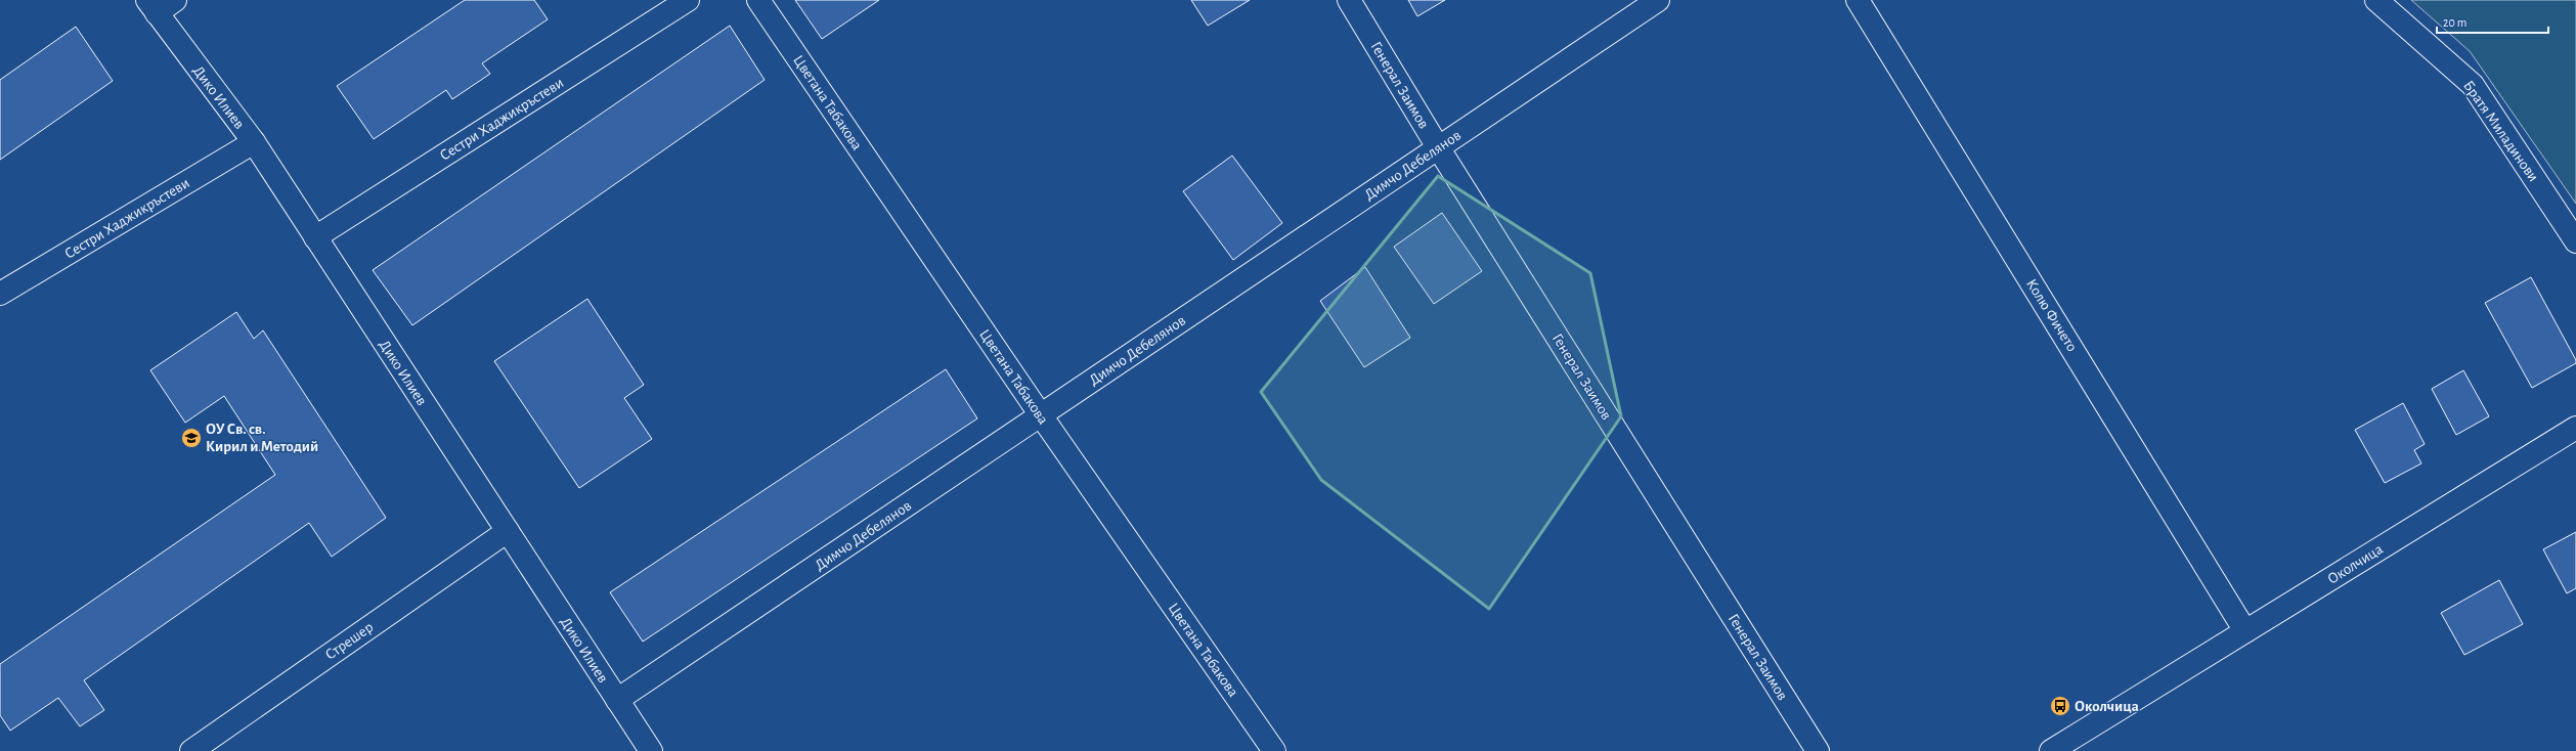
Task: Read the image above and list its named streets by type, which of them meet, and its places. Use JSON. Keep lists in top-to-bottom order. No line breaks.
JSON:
{"streets":{"street":["Генерал Заимов","Дико Илиев","Цветана Табакова","Сестри Хаджикръстеви","Братя Миладинови","Димчо Дебелянов","Колю Фичето","Околчица","Стрешер"]},"crossings":[["Генерал Заимов","Димчо Дебелянов"],["Дико Илиев","Сестри Хаджикръстеви"],["Дико Илиев","Димчо Дебелянов"],["Дико Илиев","Стрешер"],["Цветана Табакова","Димчо Дебелянов"],["Колю Фичето","Околчица"]],"places":{"school or university":["ОУ Св. св. Кирил и Методий"],"bus stop":["Околчица"]},"scale_bar":"20 m"}
